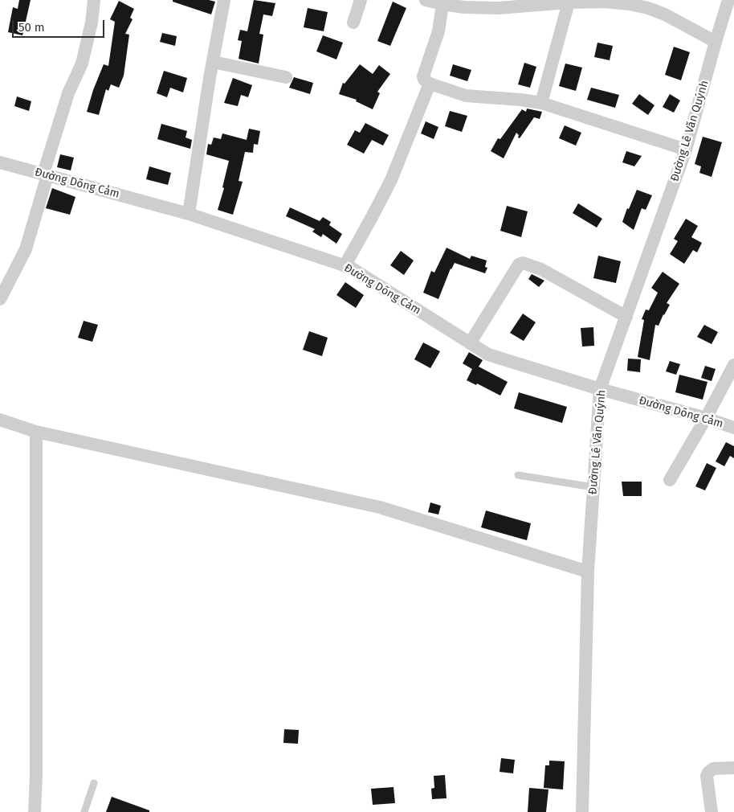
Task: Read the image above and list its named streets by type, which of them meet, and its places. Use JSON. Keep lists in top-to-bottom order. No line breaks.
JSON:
{"streets":{"street":["Đường Lê Văn Quýnh","Đường Dõng Cảm"]},"crossings":[["Đường Lê Văn Quýnh","Đường Dõng Cảm"]],"scale_bar":"50 m"}
